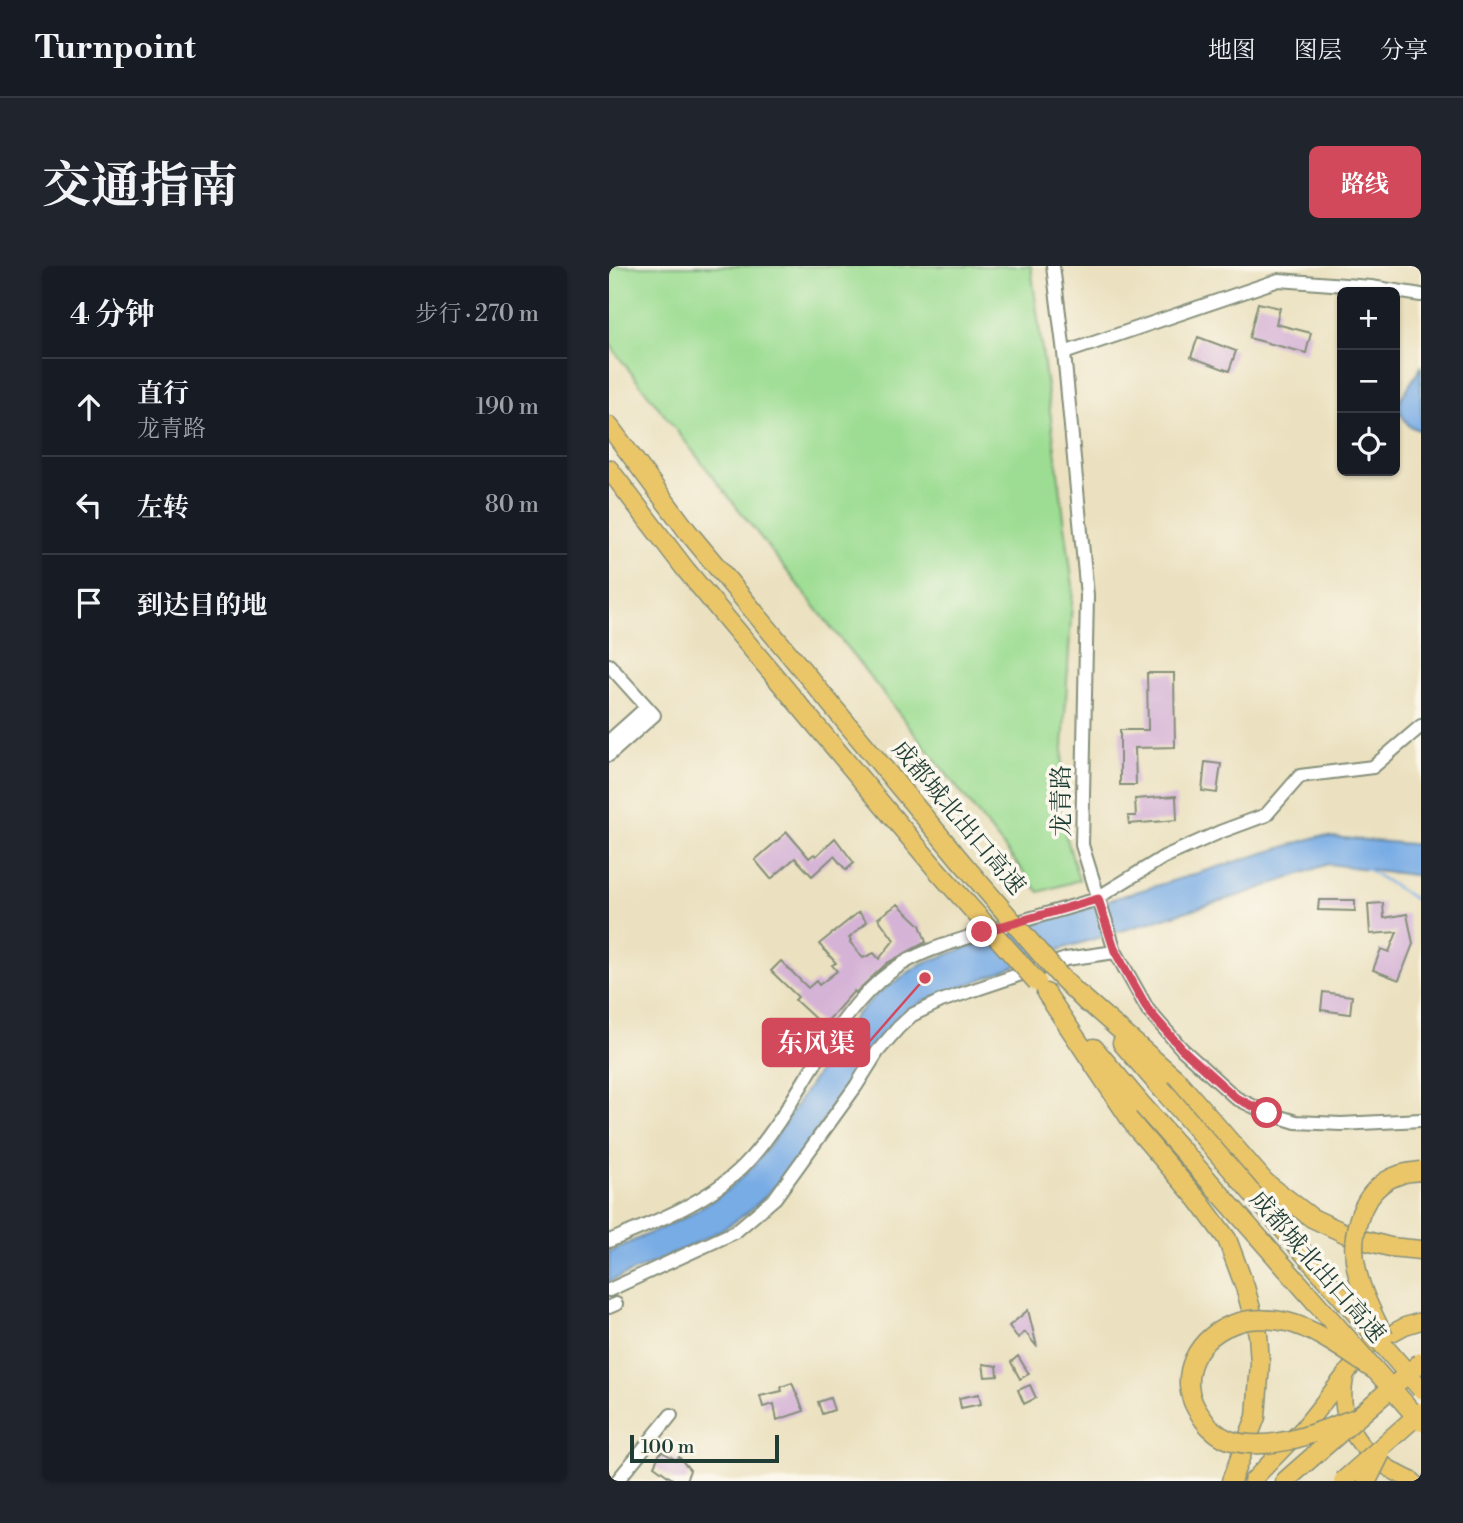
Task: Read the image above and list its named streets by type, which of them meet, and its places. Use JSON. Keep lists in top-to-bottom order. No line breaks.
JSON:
{"streets":{"highway":["成都城北出口高速"],"street":["龙青路"]},"places":["东风渠"],"scale_bar":"100 m","page":{"header":"Turnpoint","nav":["地图","图层","分享"],"title":"交通指南","buttons":"路线","heading":["4 分钟","步行 · 270 m"],"map_buttons":["+","−"],"list":[["直行","龙青路","190 m"],["左转","80 m"],"到达目的地"],"scale":"100 m"}}
